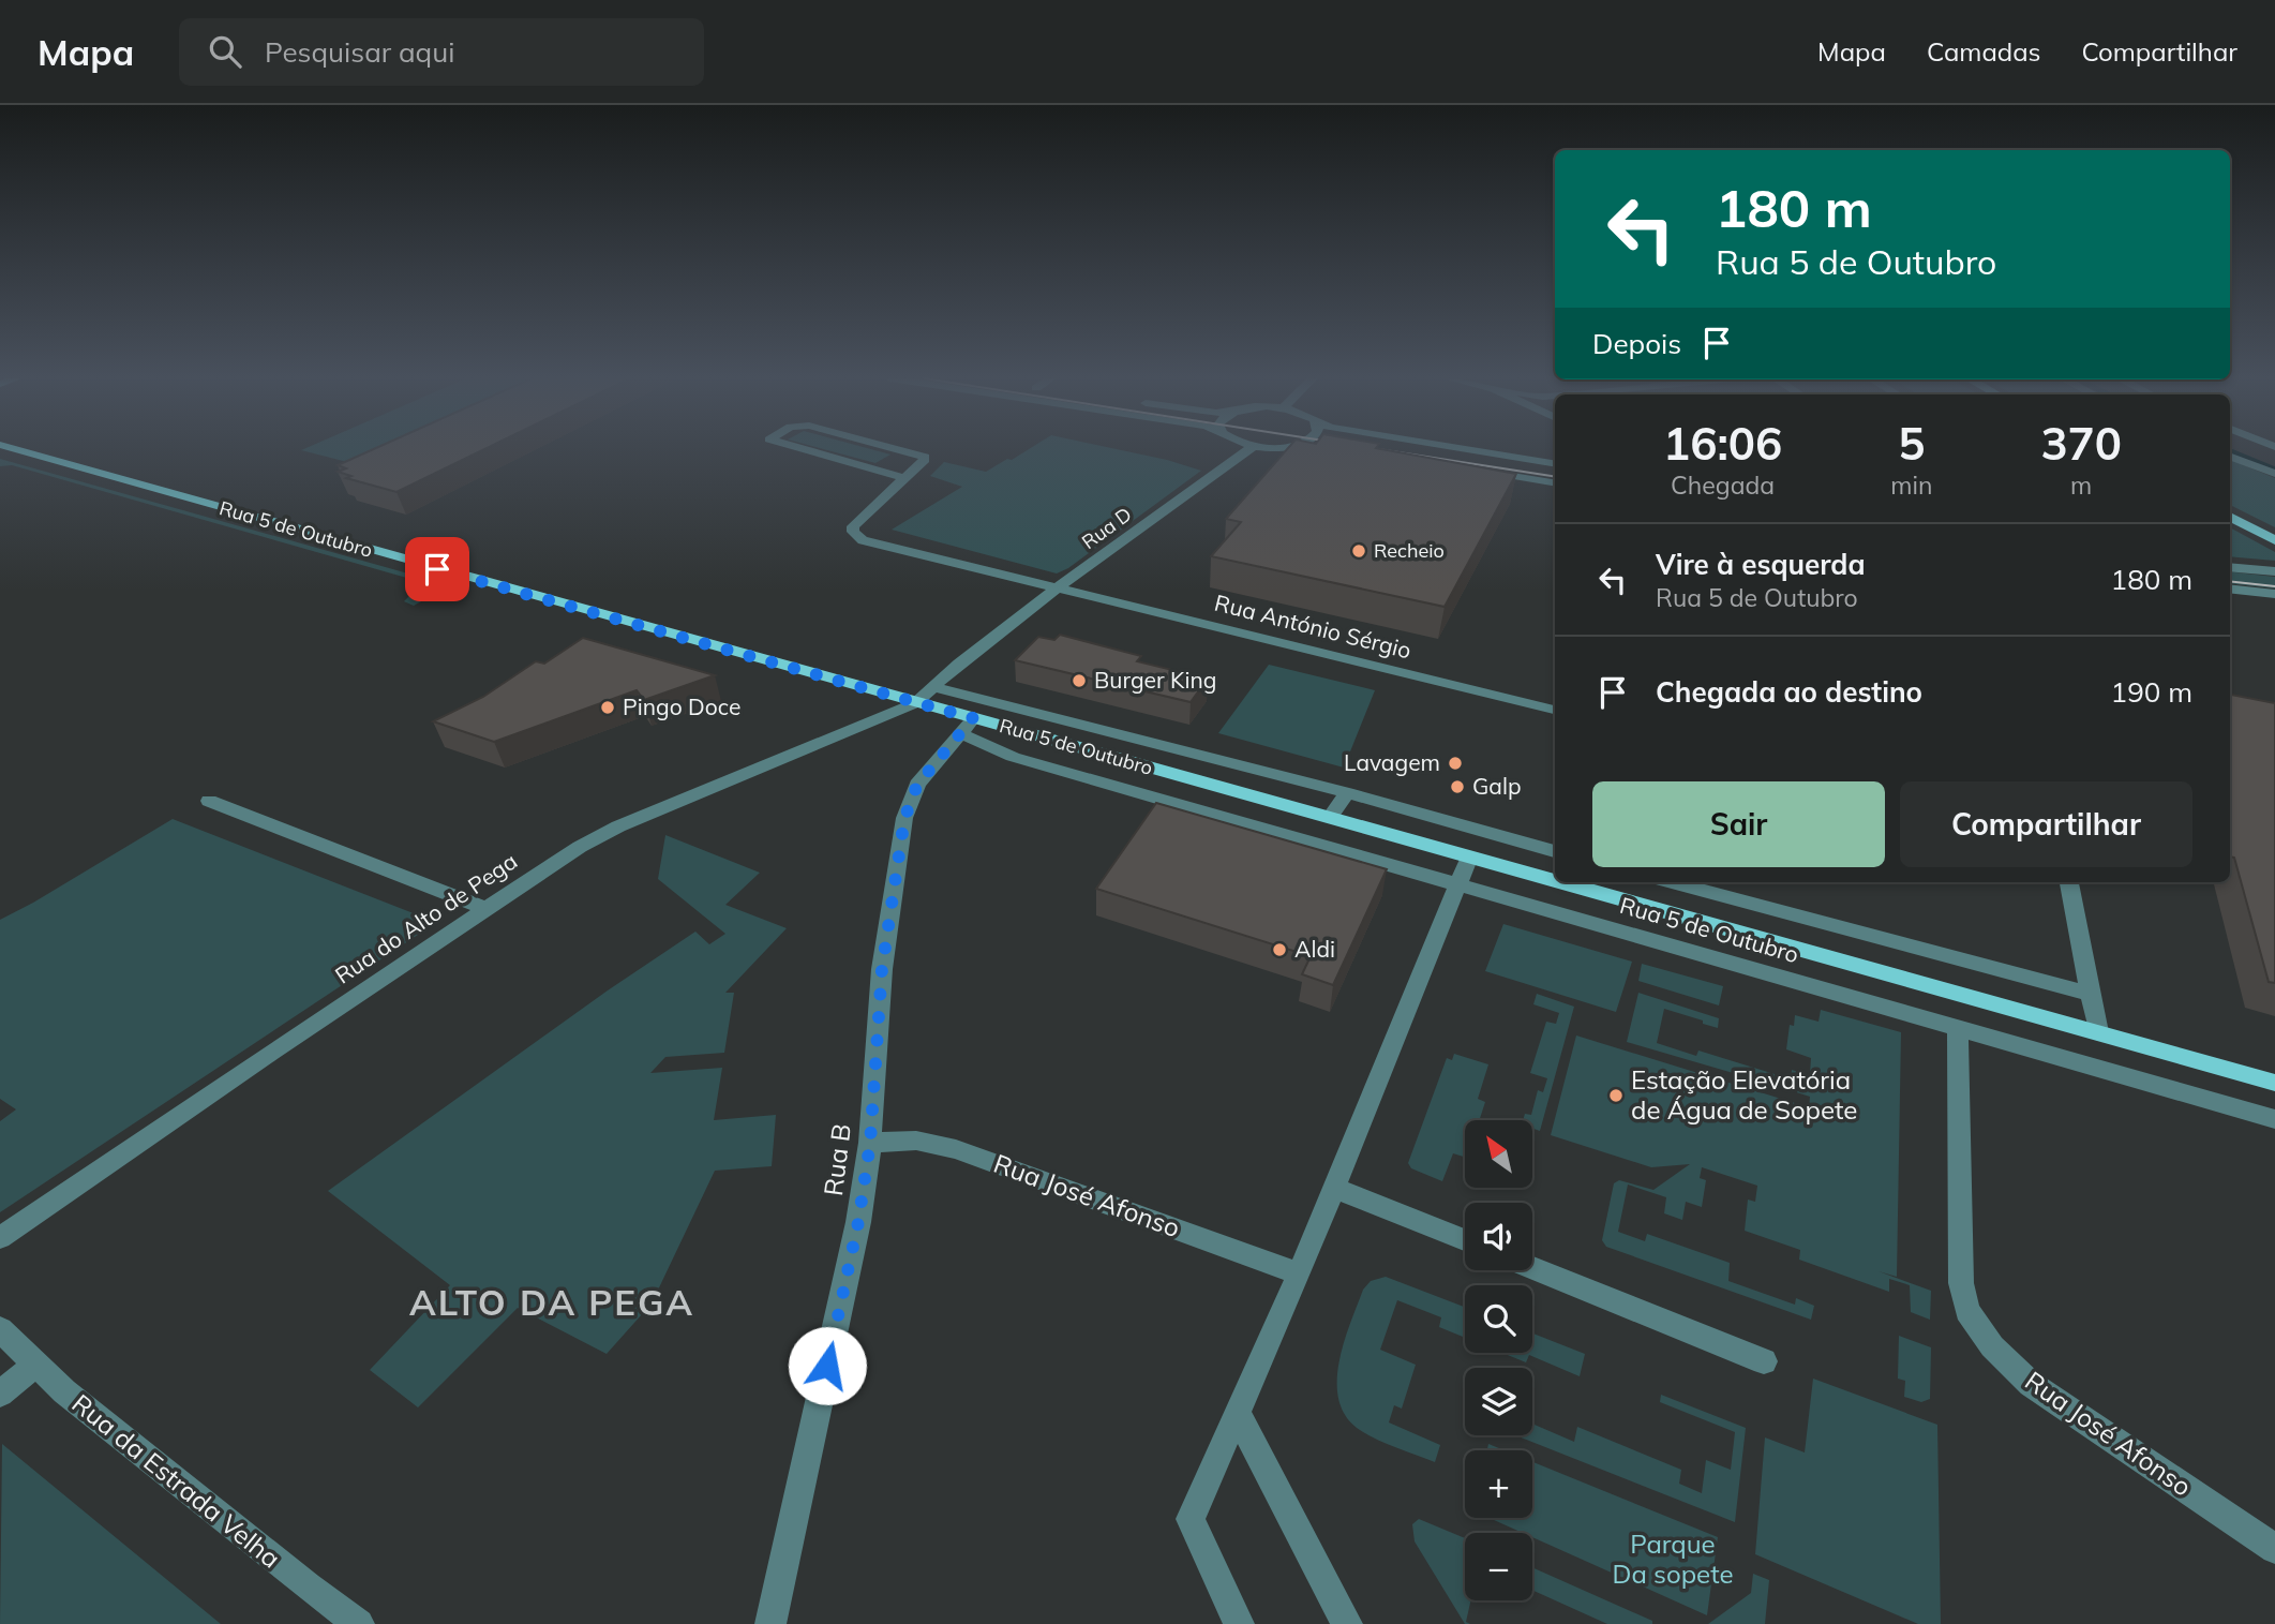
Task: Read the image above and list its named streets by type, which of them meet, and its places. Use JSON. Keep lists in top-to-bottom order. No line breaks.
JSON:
{"streets":{"main road":["Rua 5 de Outubro"],"street":["Rua D","Rua António Sérgio","Rua do Alto de Pega","Rua B","Rua José Afonso","Rua da Estrada Velha"]},"crossings":[["Rua D","Rua 5 de Outubro"],["Rua D","Rua António Sérgio"],["Rua D","Rua do Alto de Pega"],["Rua 5 de Outubro","Rua do Alto de Pega"],["Rua 5 de Outubro","Rua B"],["Rua 5 de Outubro","Rua José Afonso"],["Rua B","Rua José Afonso"]],"districts":["ALTO DA PEGA"],"parks":["Parque Da sopete"],"places":["Recheio","Burger King","Pingo Doce","Lavagem","Galp","Aldi","Estação Elevatória de Água de Sopete"],"north":"top left","page":{"header":"Mapa","search":"Pesquisar aqui","nav":["Mapa","Camadas","Compartilhar"],"turn":["180 m","Rua 5 de Outubro"],"then":"Depois","eta":["16:06","Chegada","5","min","370","m"],"list":[{"name":"Vire à esquerda","note":"Rua 5 de Outubro","value":"180 m"},{"name":"Chegada ao destino","value":"190 m"}],"buttons":["Sair","Compartilhar"],"map_buttons":["+","−"]}}
